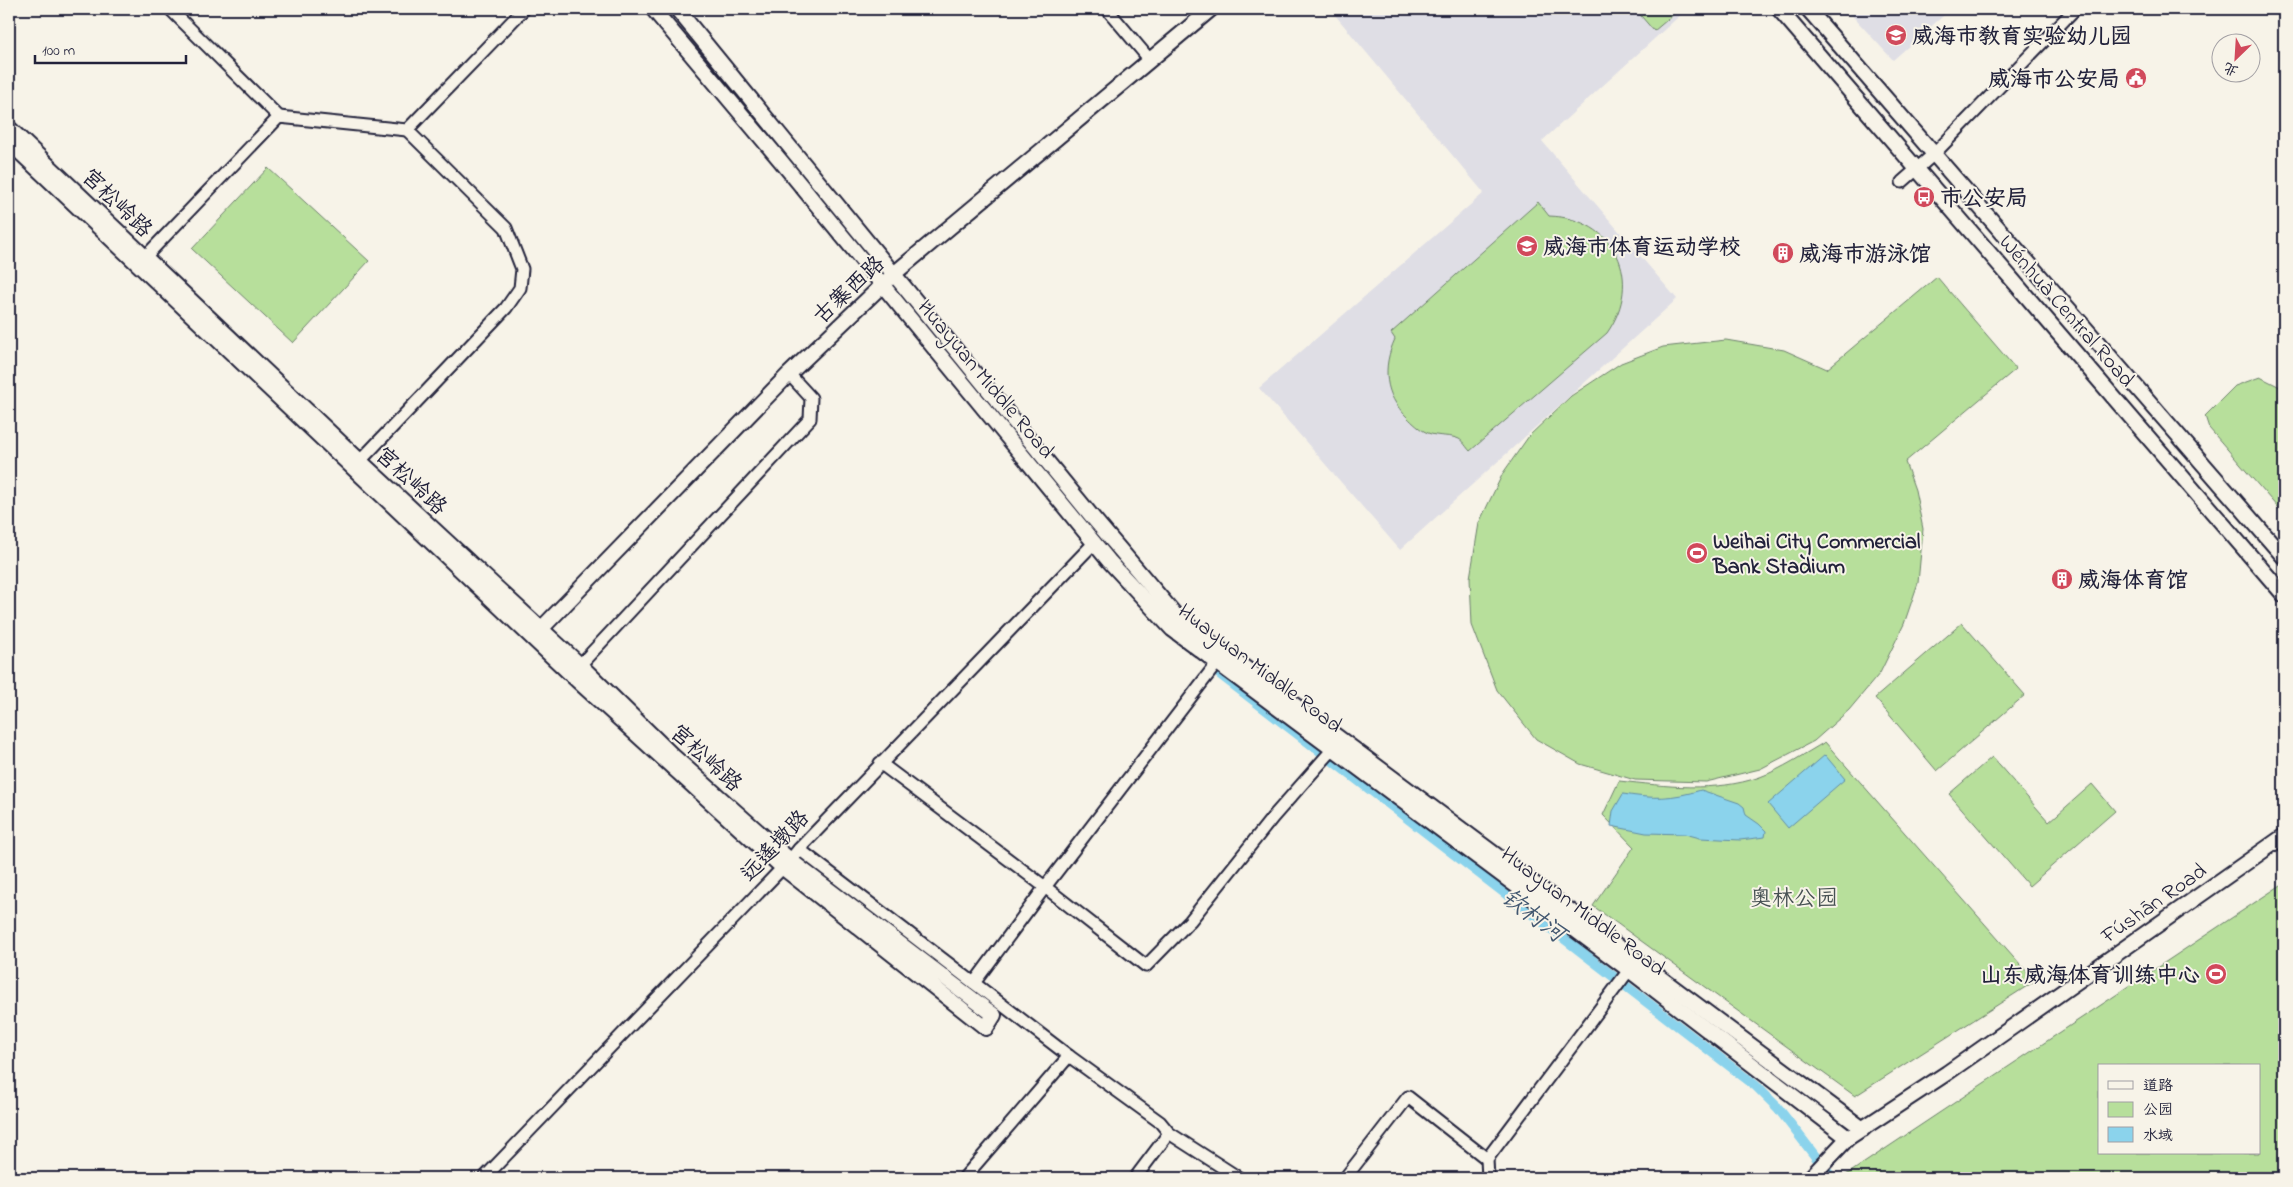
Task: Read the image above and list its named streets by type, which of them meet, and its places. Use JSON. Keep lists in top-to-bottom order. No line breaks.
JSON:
{"streets":{"main road":["宫松岭路","古寨西路","Wénhuà Central Road","Huayuan Middle Road","Fúshān Road"],"street":["远遥墩路"]},"crossings":[["宫松岭路","古寨西路"],["宫松岭路","远遥墩路"],["古寨西路","Huayuan Middle Road"],["Huayuan Middle Road","远遥墩路"],["Huayuan Middle Road","Fúshān Road"]],"water":["钦村河"],"parks":["奥林公园"],"places":{"school or university":["威海市教育实验幼儿园","威海市体育运动学校"],"public building":["威海市公安局"],"bus stop":["市公安局"],"building":["威海市游泳馆","威海体育馆"],"sports":["Weihai City Commercial Bank Stadium","山东威海体育训练中心"]},"legend":["道路","公园","水域"],"scale_bar":"100 m","north":"bottom left"}
